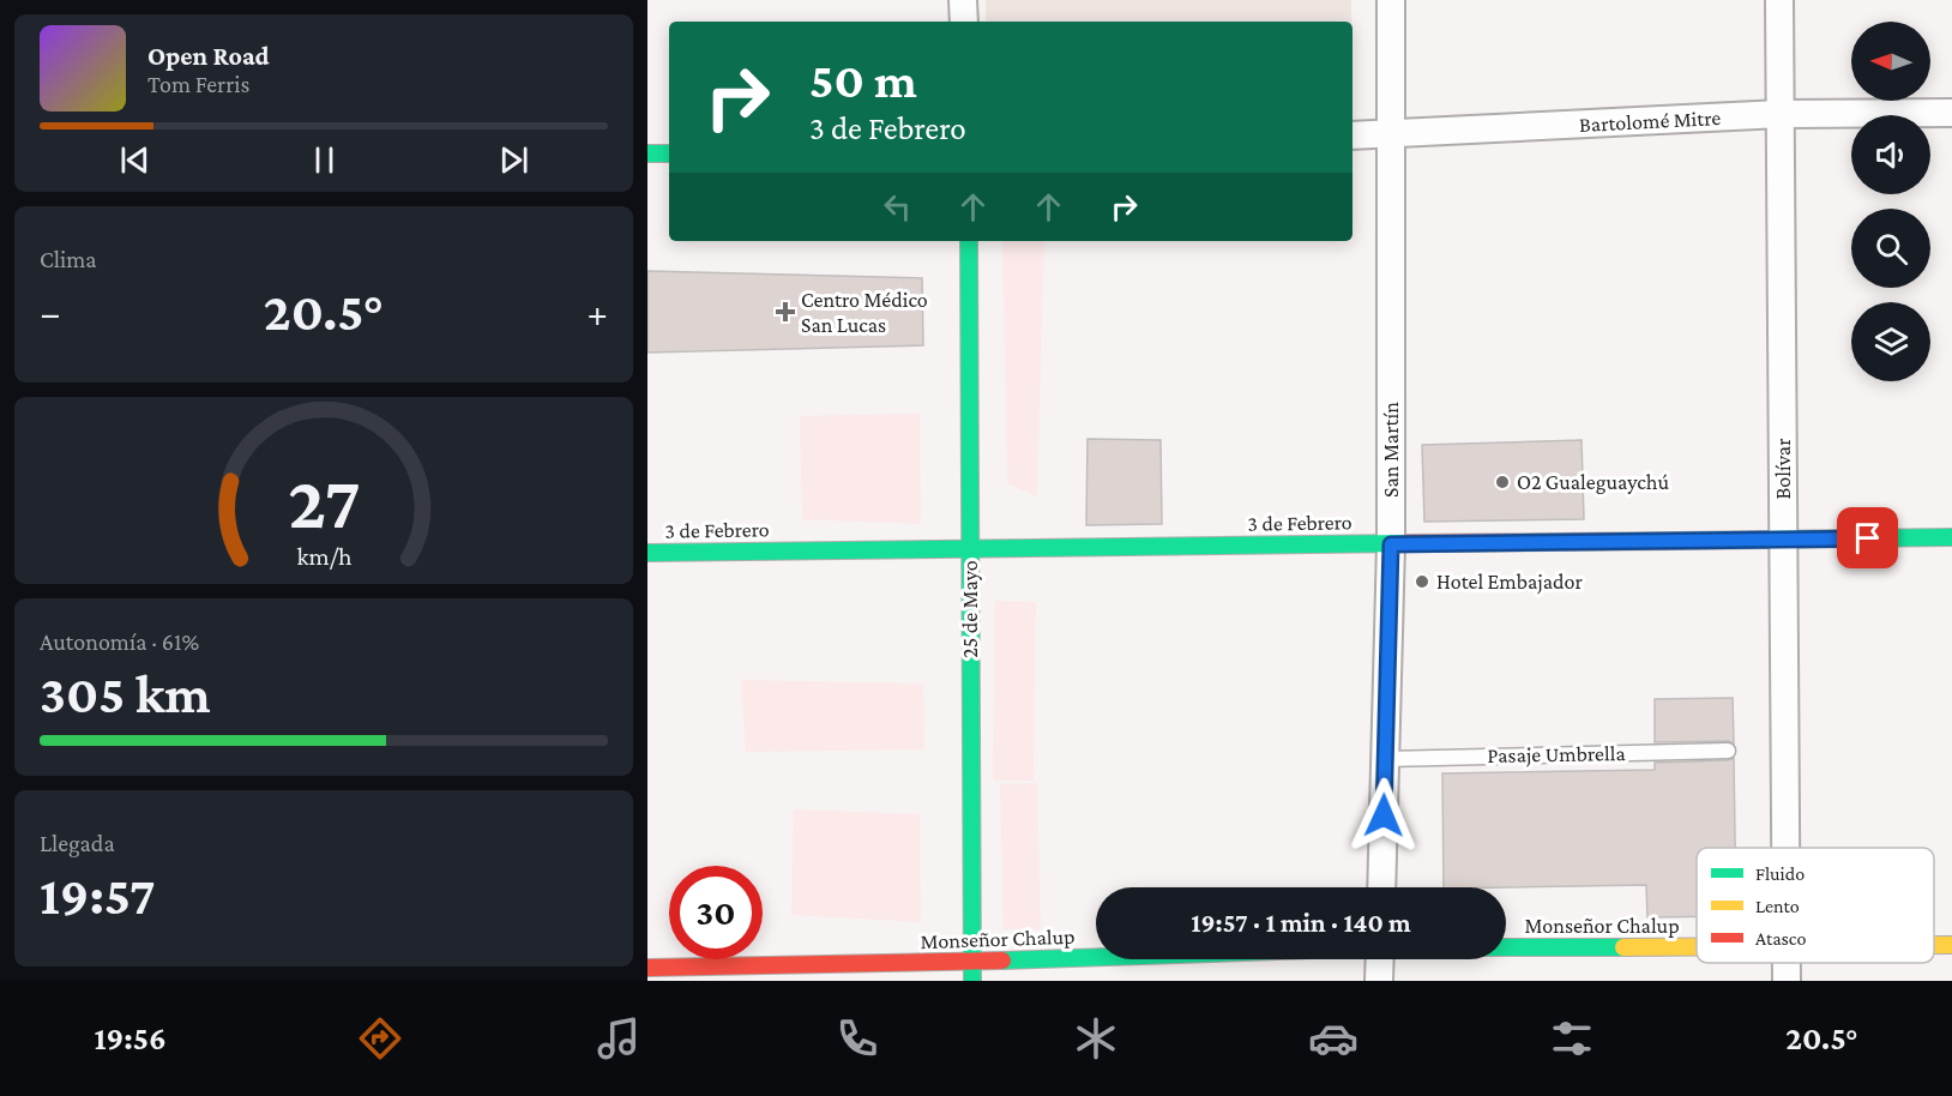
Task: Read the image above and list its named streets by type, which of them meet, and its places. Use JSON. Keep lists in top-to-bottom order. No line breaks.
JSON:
{"streets":{"street":["Bartolomé Mitre","San Martín","Bolívar","3 de Febrero","25 de Mayo","Monseñor Chalup"],"lane":["Pasaje Umbrella"]},"crossings":[["Bartolomé Mitre","San Martín"],["Bartolomé Mitre","Bolívar"],["San Martín","3 de Febrero"],["San Martín","Pasaje Umbrella"],["Bolívar","3 de Febrero"],["3 de Febrero","25 de Mayo"],["25 de Mayo","Monseñor Chalup"]],"places":{"health":["Centro Médico San Lucas"],"other":["O2 Gualeguaychú","Hotel Embajador"]},"legend":["Fluido","Lento","Atasco"],"north":"left","page":{"turn":["50 m","3 de Febrero"],"song":["Open Road","Tom Ferris"],"tile":["Clima",["Autonomía · 61%","305 km"],["Llegada","19:57"]],"heat":["−","20.5°","+"],"limit":"30","trip":"19:57 · 1 min · 140 m","tabs":["19:56","20.5°"],"gauge":["27","km/h"]}}
